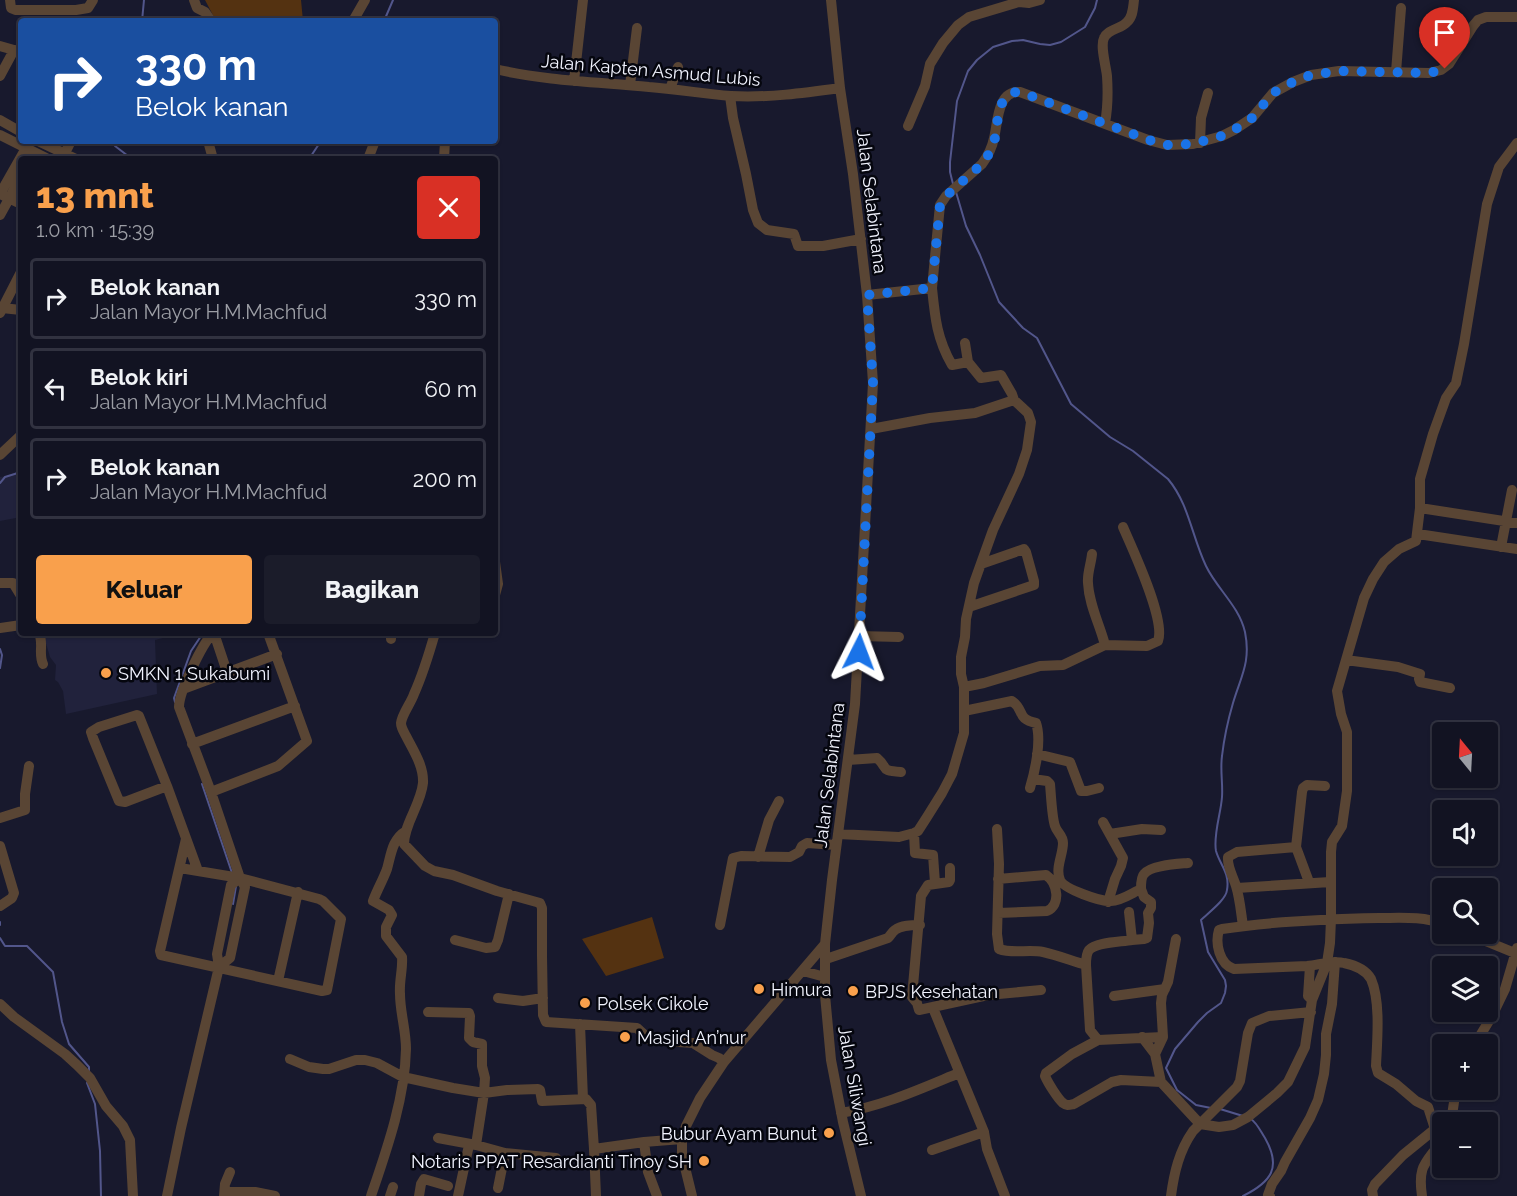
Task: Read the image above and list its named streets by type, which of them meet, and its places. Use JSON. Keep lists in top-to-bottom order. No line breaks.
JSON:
{"streets":{"street":["Jalan Kapten Asmud Lubis","Jalan Selabintana","Jalan Siliwangi"]},"crossings":[["Jalan Kapten Asmud Lubis","Jalan Selabintana"],["Jalan Selabintana","Jalan Siliwangi"]],"places":["SMKN 1 Sukabumi","Himura","BPJS Kesehatan","Polsek Cikole","Masjid An’nur","Bubur Ayam Bunut","Notaris PPAT Resardianti Tinoy SH"],"north":"top","page":{"turn":["330 m","Belok kanan"],"heading":["13 mnt","1.0 km · 15:39"],"list":[{"name":"Belok kanan","note":"Jalan Mayor H.M.Machfud","value":"330 m"},{"name":"Belok kiri","note":"Jalan Mayor H.M.Machfud","value":"60 m"},{"name":"Belok kanan","note":"Jalan Mayor H.M.Machfud","value":"200 m"}],"buttons":["Keluar","Bagikan"],"map_buttons":["+","−"]}}
